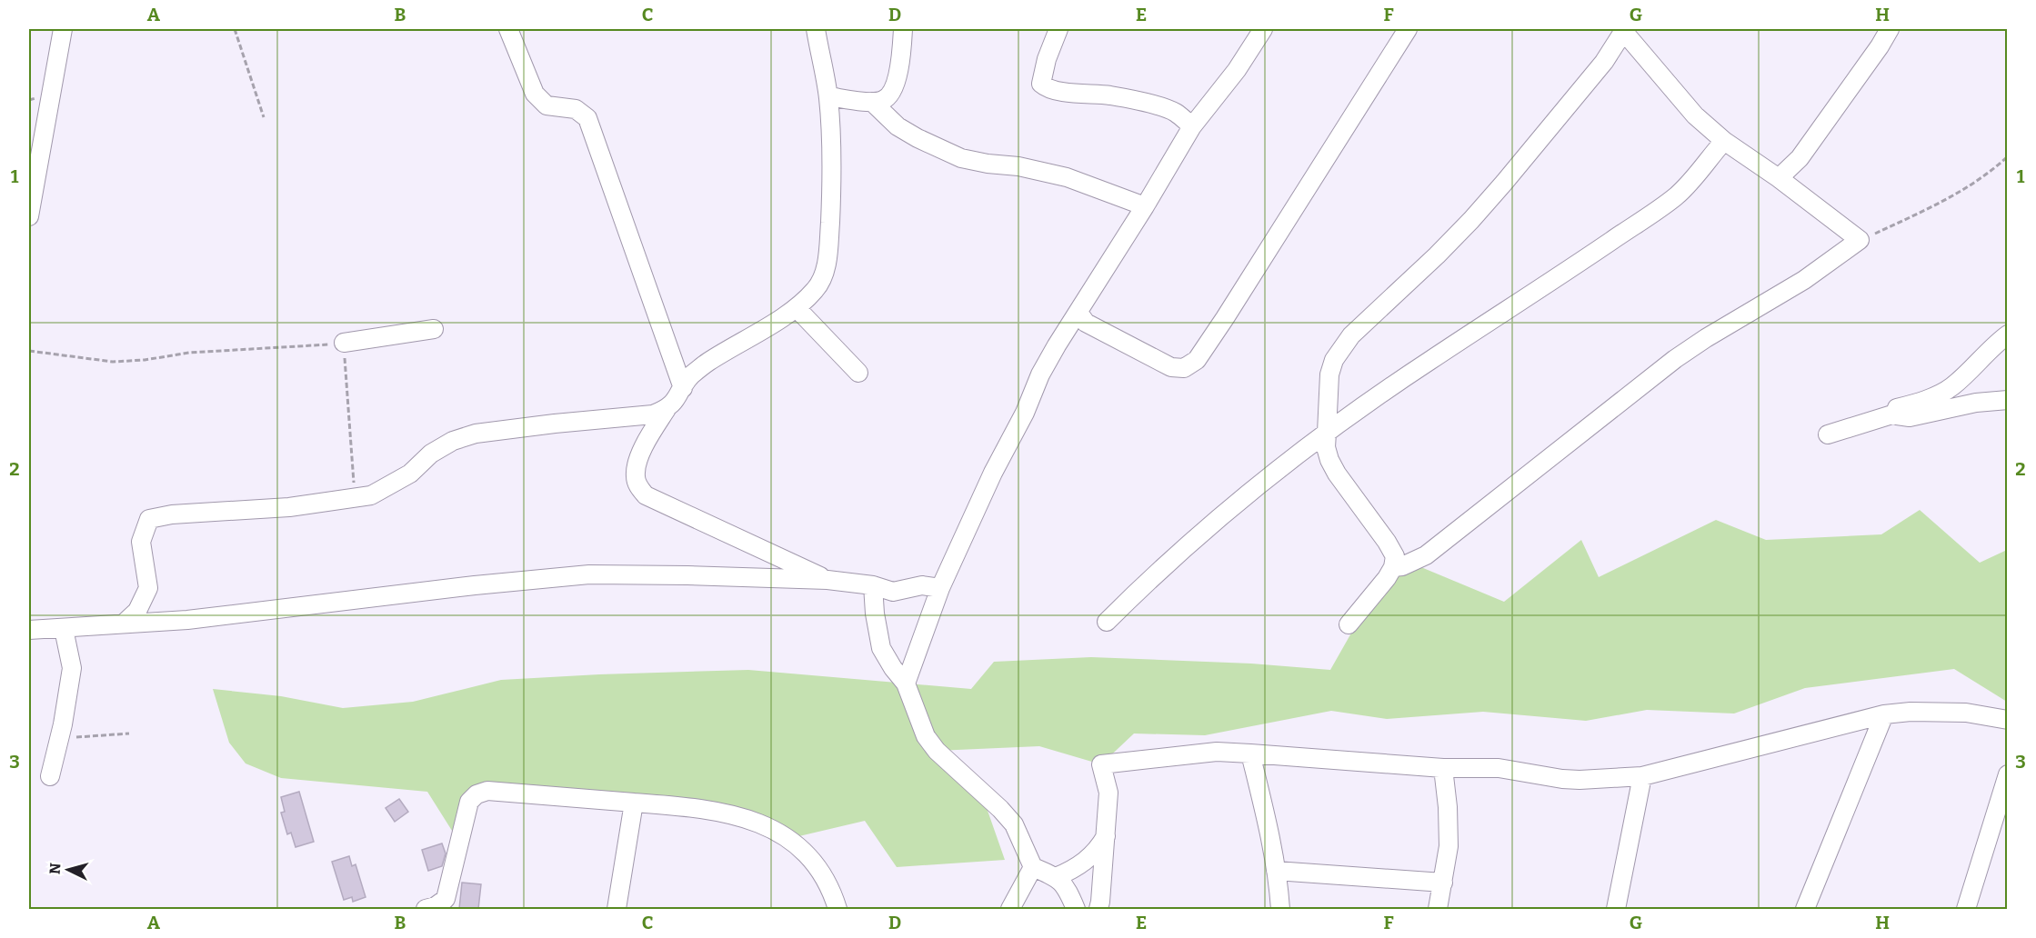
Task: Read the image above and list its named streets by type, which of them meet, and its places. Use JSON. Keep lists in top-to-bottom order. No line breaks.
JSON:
{"north":"left","grid":{"columns":["A","B","C","D","E","F","G","H"],"rows":["1","2","3"]}}
